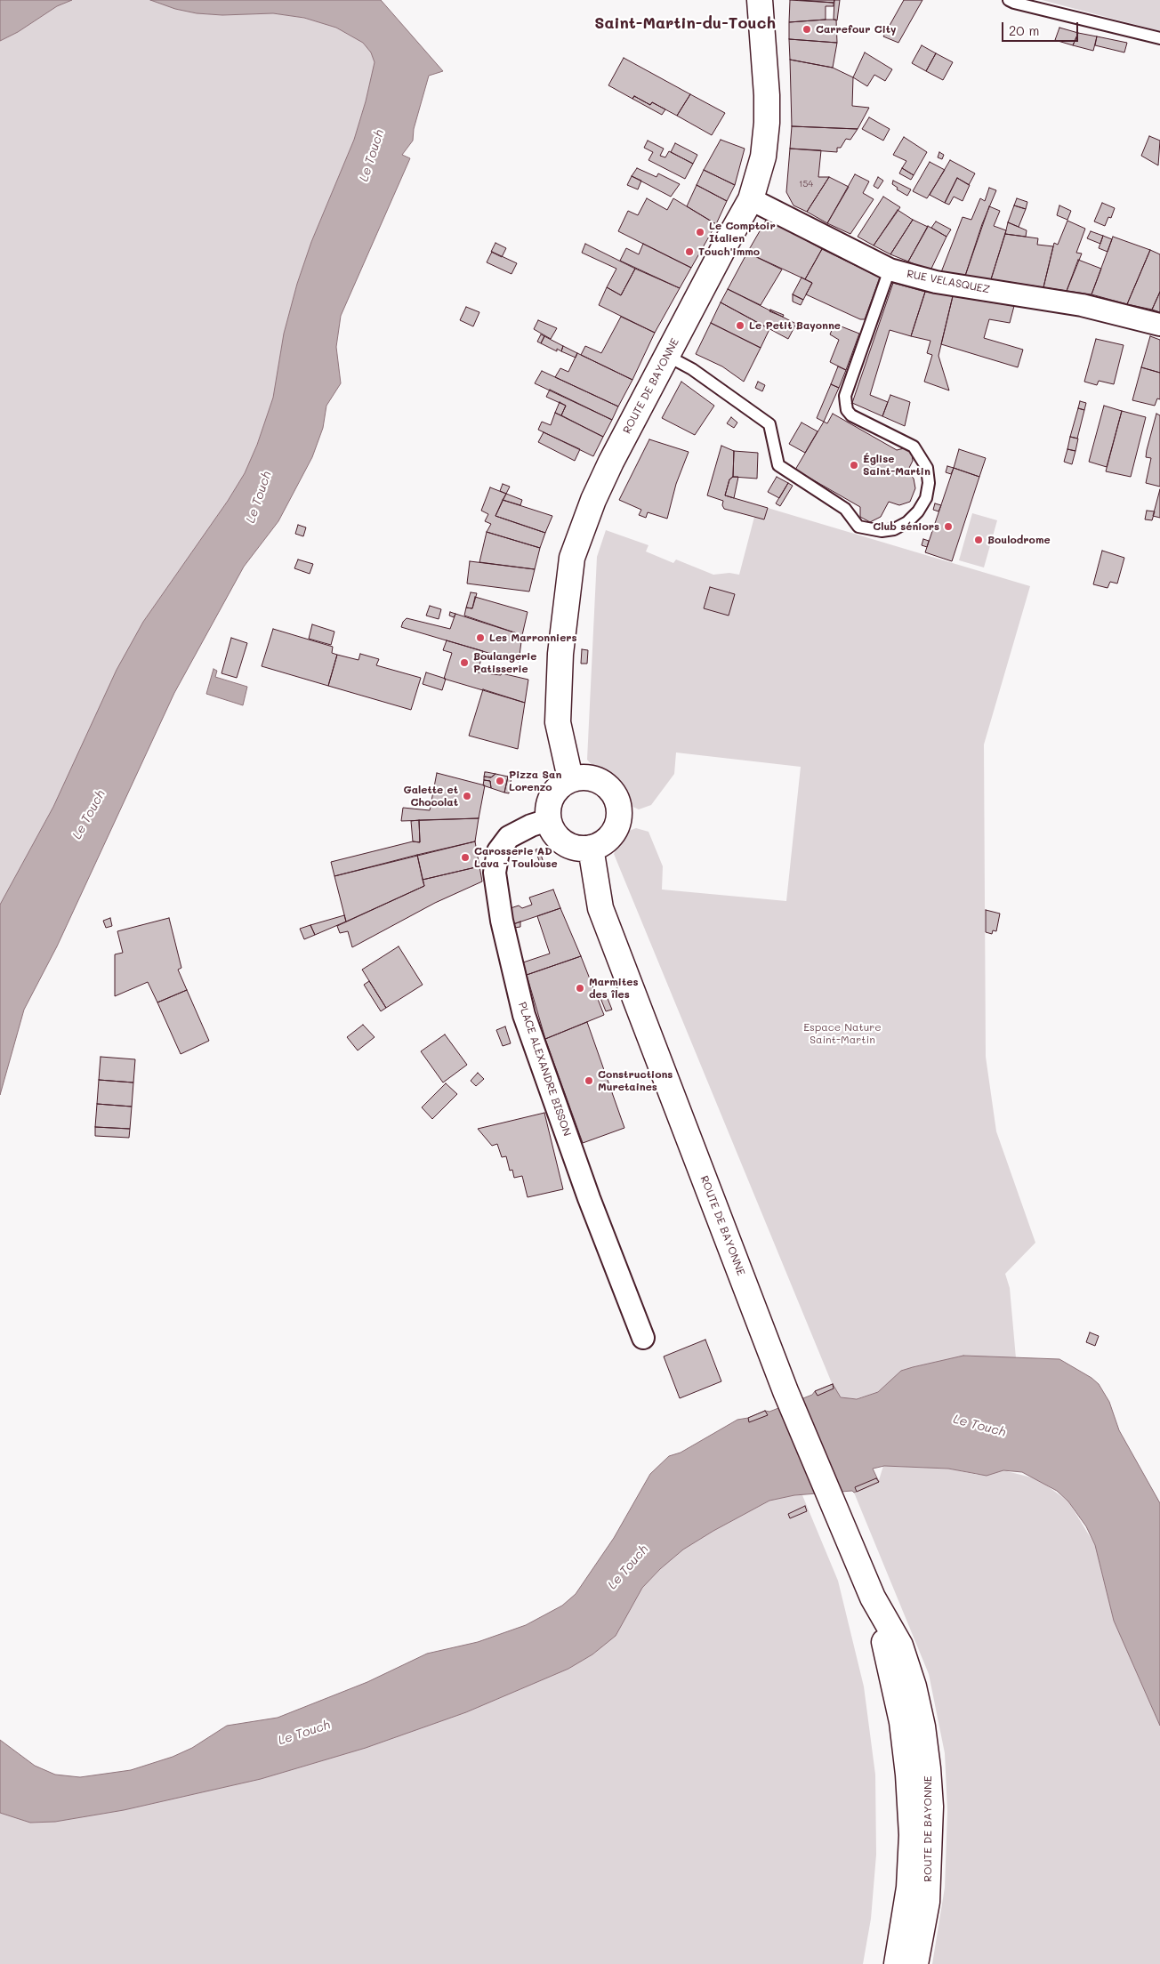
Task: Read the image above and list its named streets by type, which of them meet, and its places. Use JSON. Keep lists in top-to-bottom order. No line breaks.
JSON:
{"streets":{"street":["RUE VELASQUEZ","ROUTE DE BAYONNE","PLACE ALEXANDRE BISSON"]},"crossings":[["RUE VELASQUEZ","ROUTE DE BAYONNE"],["ROUTE DE BAYONNE","PLACE ALEXANDRE BISSON"]],"districts":["Saint-Martin-du-Touch"],"water":["Le Touch"],"parks":["Espace Nature Saint-Martin"],"places":["Carrefour City","Le Comptoir Italien","Touch'immo","Le Petit Bayonne","Église Saint-Martin","Club séniors","Boulodrome","Les Marronniers","Boulangerie Patisserie","Pizza San Lorenzo","Galette et Chocolat","Carosserie AD Lava - Toulouse","Marmites des îles","Constructions Muretaines"],"house_numbers":["154"],"scale_bar":"20 m"}
